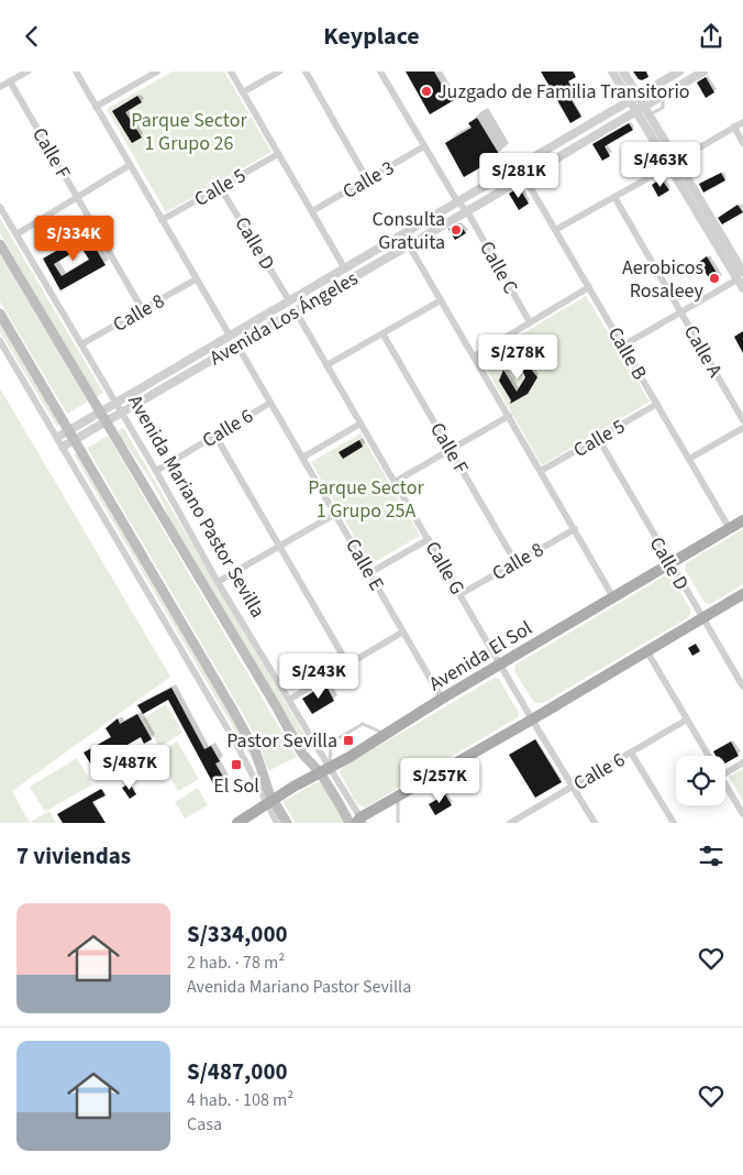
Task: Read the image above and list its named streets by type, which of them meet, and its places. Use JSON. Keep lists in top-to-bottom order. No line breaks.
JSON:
{"streets":{"main road":["Avenida Mariano Pastor Sevilla","Avenida El Sol"],"street":["Calle F","Calle 3","Calle 5","Calle D","Calle C","Calle 8","Avenida Los Ángeles","Calle A","Calle B","Calle 6","Calle E","Calle G"]},"crossings":[["Calle F","Calle 8"],["Calle 3","Calle C"],["Calle 5","Calle D"],["Calle 5","Calle B"],["Calle D","Avenida Los Ángeles"],["Calle D","Avenida El Sol"],["Calle C","Avenida Los Ángeles"],["Calle 8","Avenida Mariano Pastor Sevilla"],["Calle 8","Calle G"],["Avenida Los Ángeles","Calle B"],["Avenida Los Ángeles","Avenida Mariano Pastor Sevilla"],["Avenida Los Ángeles","Calle E"],["Avenida Los Ángeles","Calle G"],["Calle B","Avenida El Sol"],["Calle 6","Avenida Mariano Pastor Sevilla"],["Calle 6","Calle E"],["Calle 6","Calle G"],["Avenida Mariano Pastor Sevilla","Avenida El Sol"],["Calle E","Avenida El Sol"],["Calle G","Avenida El Sol"]],"parks":["Parque Sector 1 Grupo 26","Parque Sector 1 Grupo 25A"],"places":{"other":["Juzgado de Familia Transitorio","Consulta Gratuita","Aerobicos Rosaleey"],"transit":["Pastor Sevilla","El Sol"]},"page":{"header":"Keyplace","price":["S/463K","S/281K","S/334K","S/278K","S/243K","S/487K","S/257K"],"heading":"7 viviendas","list":[{"name":"S/334,000","note":"2 hab. · 78 m² · Avenida Mariano Pastor Sevilla"},{"name":"S/487,000","note":"4 hab. · 108 m² · Casa"}]}}
